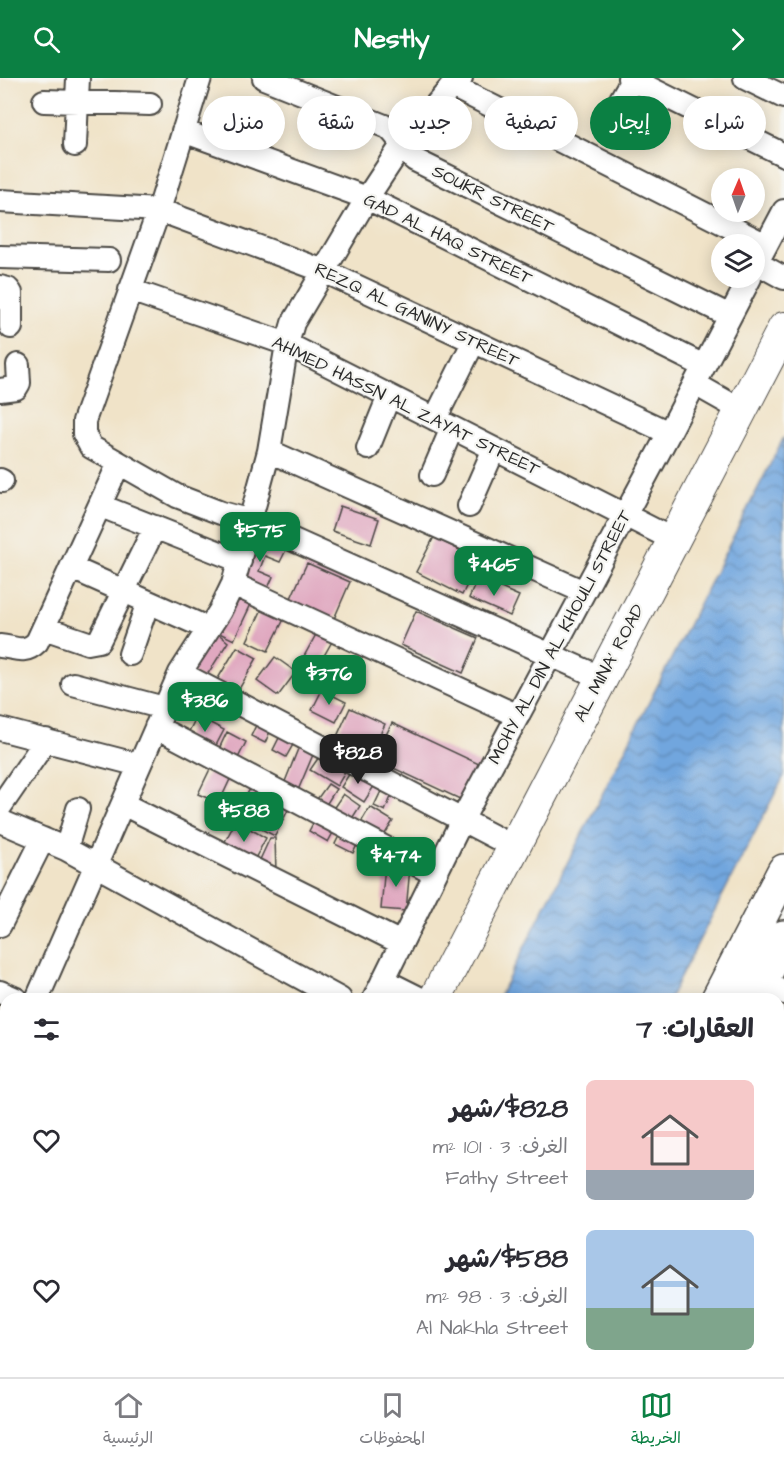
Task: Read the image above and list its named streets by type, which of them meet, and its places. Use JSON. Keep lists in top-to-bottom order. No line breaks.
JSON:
{"streets":{"street":["SOUKR STREET","GAD AL HAQ STREET","REZQ AL GANINY STREET","AHMED HASSN AL ZAYAT STREET","MOHY AL DIN AL KHOULI STREET","AL MINA' ROAD"]},"crossings":[["SOUKR STREET","MOHY AL DIN AL KHOULI STREET"],["GAD AL HAQ STREET","MOHY AL DIN AL KHOULI STREET"],["GAD AL HAQ STREET","AL MINA' ROAD"],["REZQ AL GANINY STREET","MOHY AL DIN AL KHOULI STREET"],["AHMED HASSN AL ZAYAT STREET","MOHY AL DIN AL KHOULI STREET"],["AHMED HASSN AL ZAYAT STREET","AL MINA' ROAD"]],"north":"top","page":{"header":"Nestly","chip":["شراء","إيجار","تصفية","جديد","شقة","منزل"],"price":["$575","$465","$376","$386","$828","$588","$474"],"heading":"العقارات: 7","list":[{"name":"$828/شهر","note":"الغرف: 3 · 101 m² · Fathy Street"},{"name":"$588/شهر","note":"الغرف: 3 · 98 m² · Al Nakhla Street"}],"tabs":["الخريطة","المحفوظات","الرئيسية"]}}
